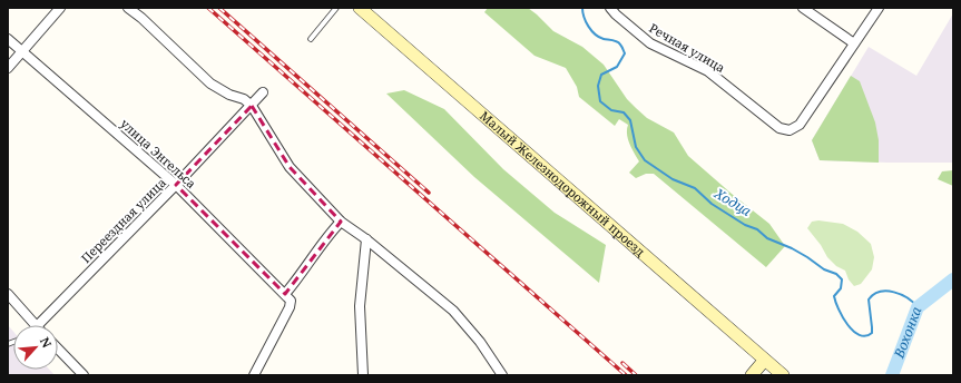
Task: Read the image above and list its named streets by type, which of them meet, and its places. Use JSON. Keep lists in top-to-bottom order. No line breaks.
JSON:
{"streets":{"street":["Речная улица","улица Энгельса","Малый Железнодорожный проезд","Переездная улица"]},"crossings":[["улица Энгельса","Переездная улица"]],"water":["Ходца","Вохонка"],"north":"top right"}
